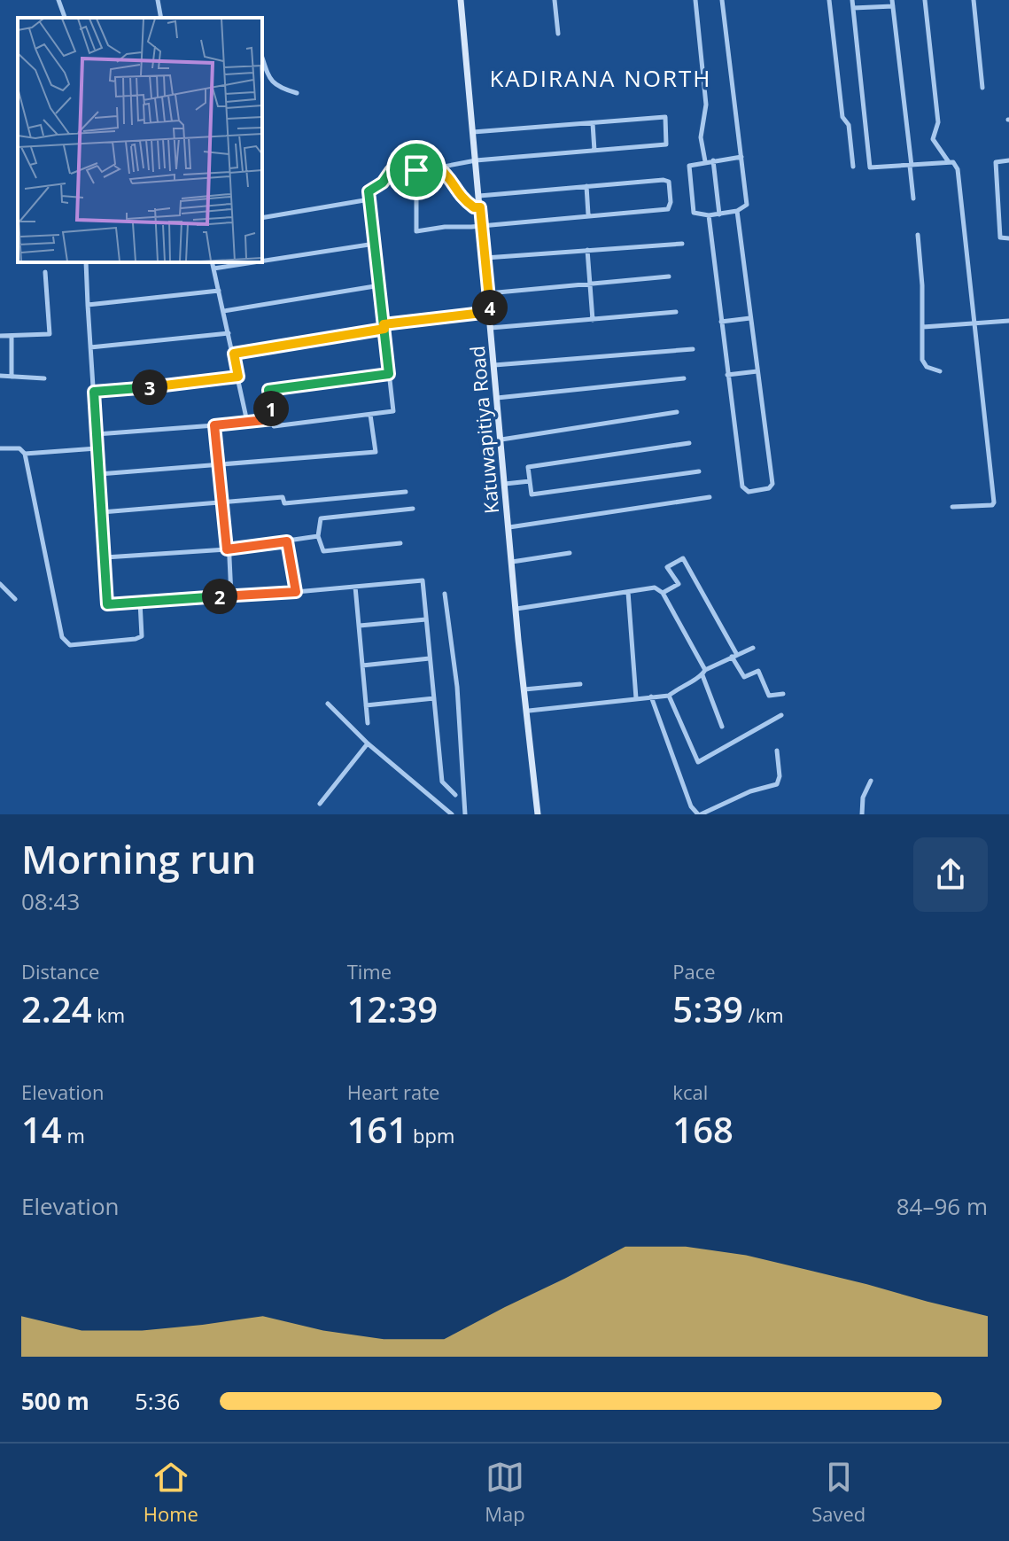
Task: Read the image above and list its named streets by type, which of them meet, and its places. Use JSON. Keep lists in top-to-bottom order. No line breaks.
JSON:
{"streets":{"street":["Katuwapitiya Road"]},"districts":["KADIRANA NORTH"],"page":{"pins":["4","3","1","2"],"heading":["Morning run","08:43"],"stats":[["Distance","2.24 km"],["Time","12:39"],["Pace","5:39 /km"],["Elevation","14 m"],["Heart rate","161 bpm"],["kcal","168"]],"chart":["Elevation","84–96 m"],"list":[{"name":"500 m","note":"5:36"}],"tabs":["Home","Map","Saved"]}}
